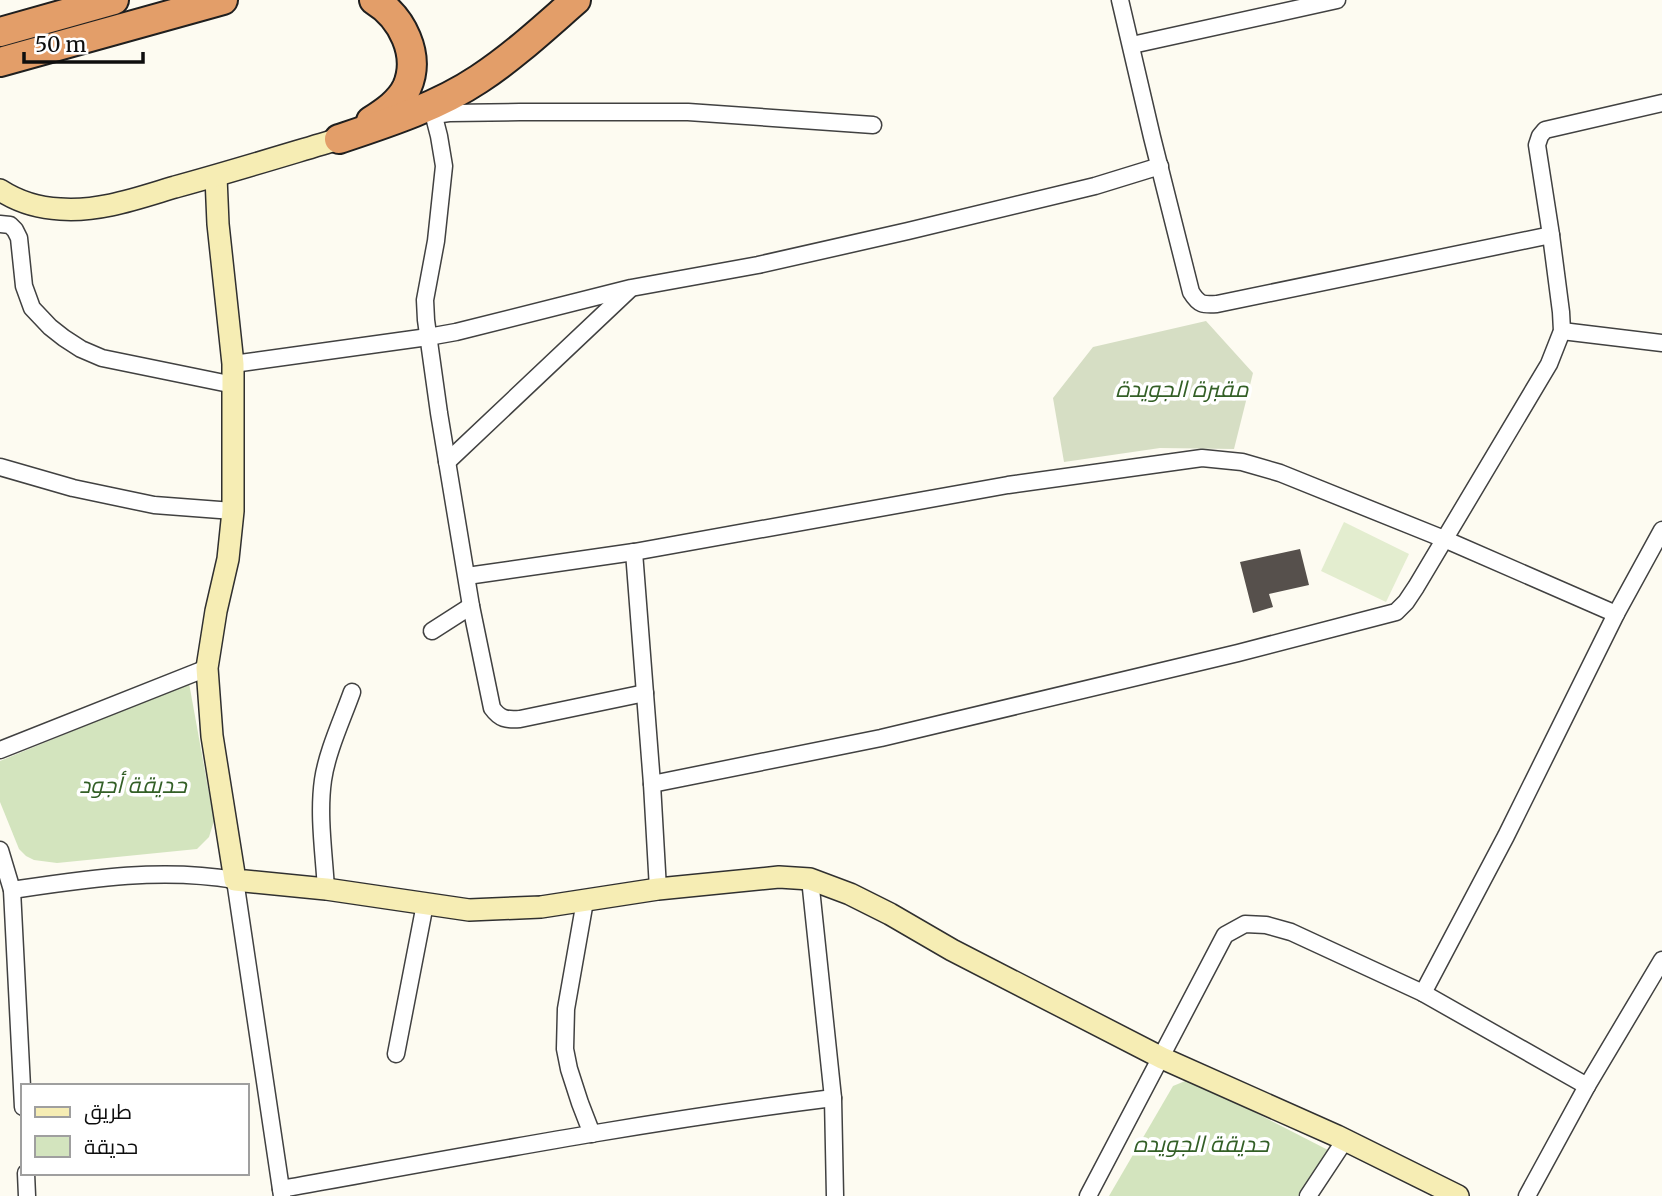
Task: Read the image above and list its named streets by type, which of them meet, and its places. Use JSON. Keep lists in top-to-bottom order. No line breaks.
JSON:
{"parks":["مقبرة الجويدة","حديقة أجود","حديقة الجويده"],"legend":["طريق","حديقة"],"scale_bar":"50 m"}
